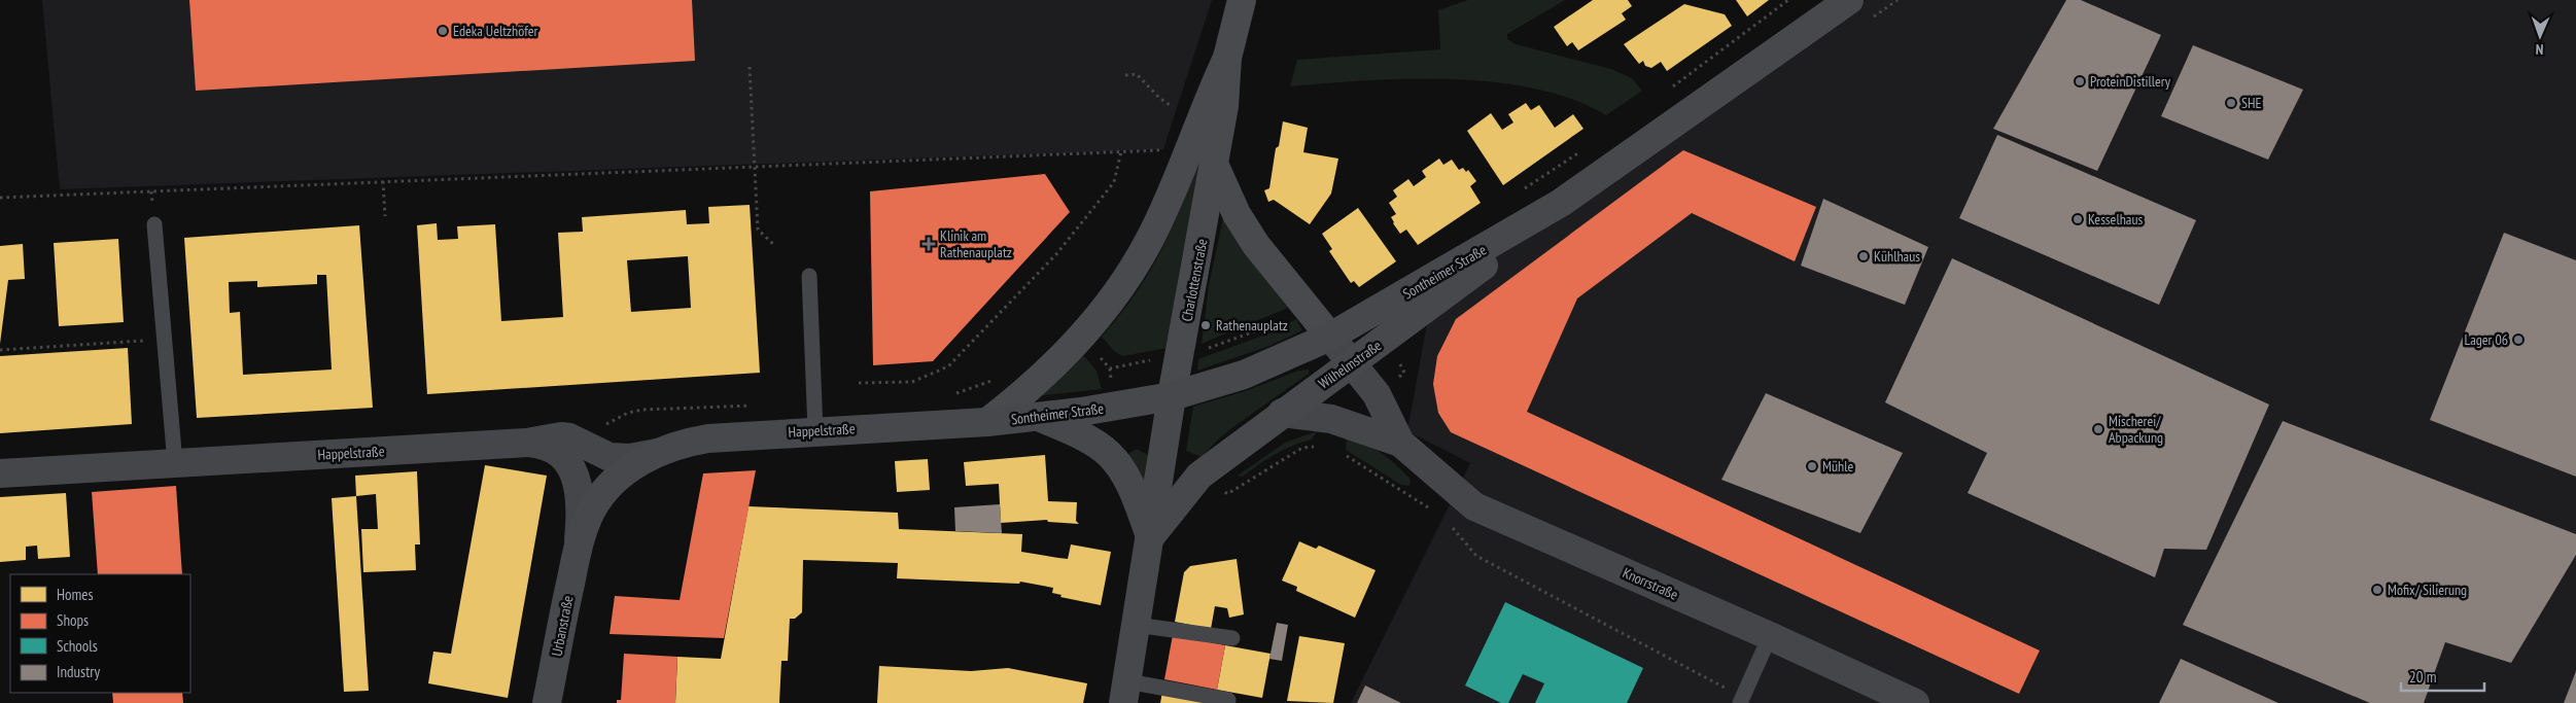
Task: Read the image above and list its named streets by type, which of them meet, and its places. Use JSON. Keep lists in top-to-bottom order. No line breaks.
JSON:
{"streets":{"main road":["Sontheimer Straße","Charlottenstraße","Wilhelmstraße","Happelstraße","Urbanstraße"],"street":["Knorrstraße"]},"crossings":[["Sontheimer Straße","Charlottenstraße"],["Sontheimer Straße","Wilhelmstraße"],["Sontheimer Straße","Happelstraße"],["Sontheimer Straße","Knorrstraße"],["Charlottenstraße","Wilhelmstraße"],["Wilhelmstraße","Knorrstraße"],["Happelstraße","Urbanstraße"]],"places":{"other":["Edeka Ueltzhöfer","ProteinDistillery","SHE","Kesselhaus","Kühlhaus","Rathenauplatz","Lager 06","Mischerei/ Abpackung","Mühle","Mofix/ Silierung"],"health":["Klinik am Rathenauplatz"]},"legend":["Homes","Shops","Schools","Industry"],"scale_bar":"20 m","north":"bottom"}
